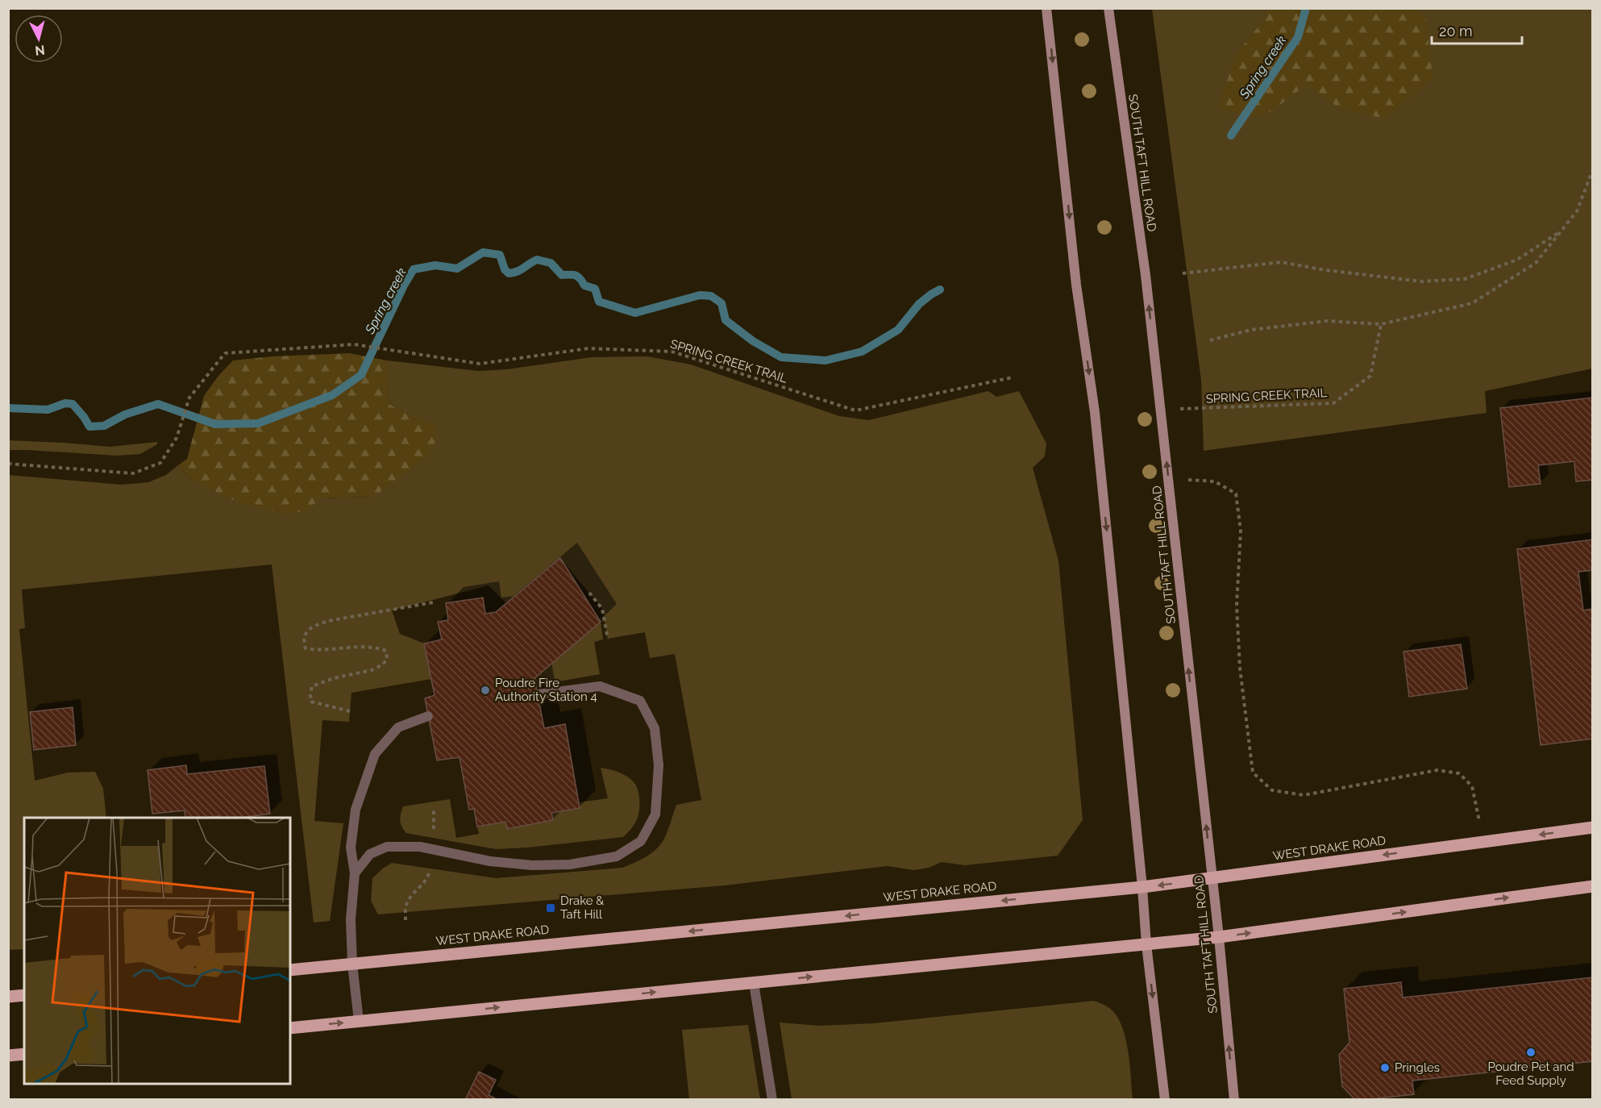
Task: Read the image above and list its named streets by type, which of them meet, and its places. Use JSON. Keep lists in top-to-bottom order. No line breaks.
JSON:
{"streets":{"main road":["SOUTH TAFT HILL ROAD","WEST DRAKE ROAD"],"path":["SPRING CREEK TRAIL"]},"crossings":[["SOUTH TAFT HILL ROAD","SPRING CREEK TRAIL"],["SOUTH TAFT HILL ROAD","WEST DRAKE ROAD"]],"water":["Spring creek"],"places":{"other":["Poudre Fire Authority Station 4","Poudre Pet and Feed Supply","Pringles"],"transit":["Drake & Taft Hill"]},"scale_bar":"20 m","north":"bottom"}
